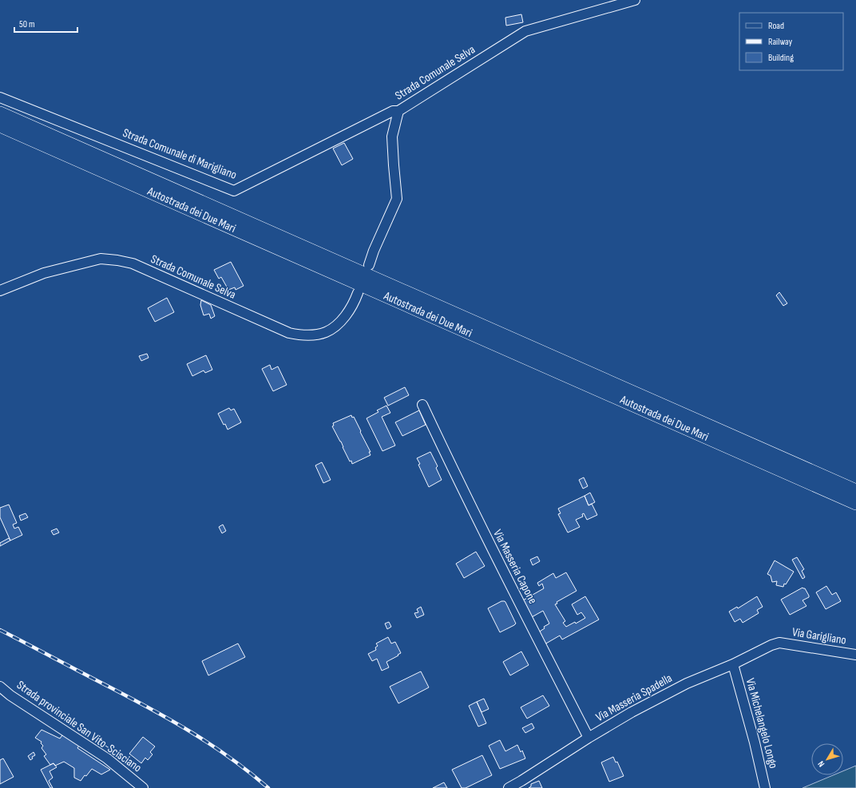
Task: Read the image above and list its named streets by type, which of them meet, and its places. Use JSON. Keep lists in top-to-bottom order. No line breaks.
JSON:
{"streets":{"highway":["Autostrada dei Due Mari"],"street":["Strada Comunale Selva","Strada Comunale di Marigliano","Via Masseria Capone","Via Garigliano","Via Masseria Spadella","Via Michelangelo Longo","Strada provinciale San Vito-Scisciano"]},"crossings":[["Strada Comunale Selva","Strada Comunale di Marigliano"],["Via Masseria Capone","Via Masseria Spadella"],["Via Garigliano","Via Masseria Spadella"],["Via Masseria Spadella","Via Michelangelo Longo"]],"legend":["Road","Railway","Building"],"scale_bar":"50 m","north":"bottom left"}
